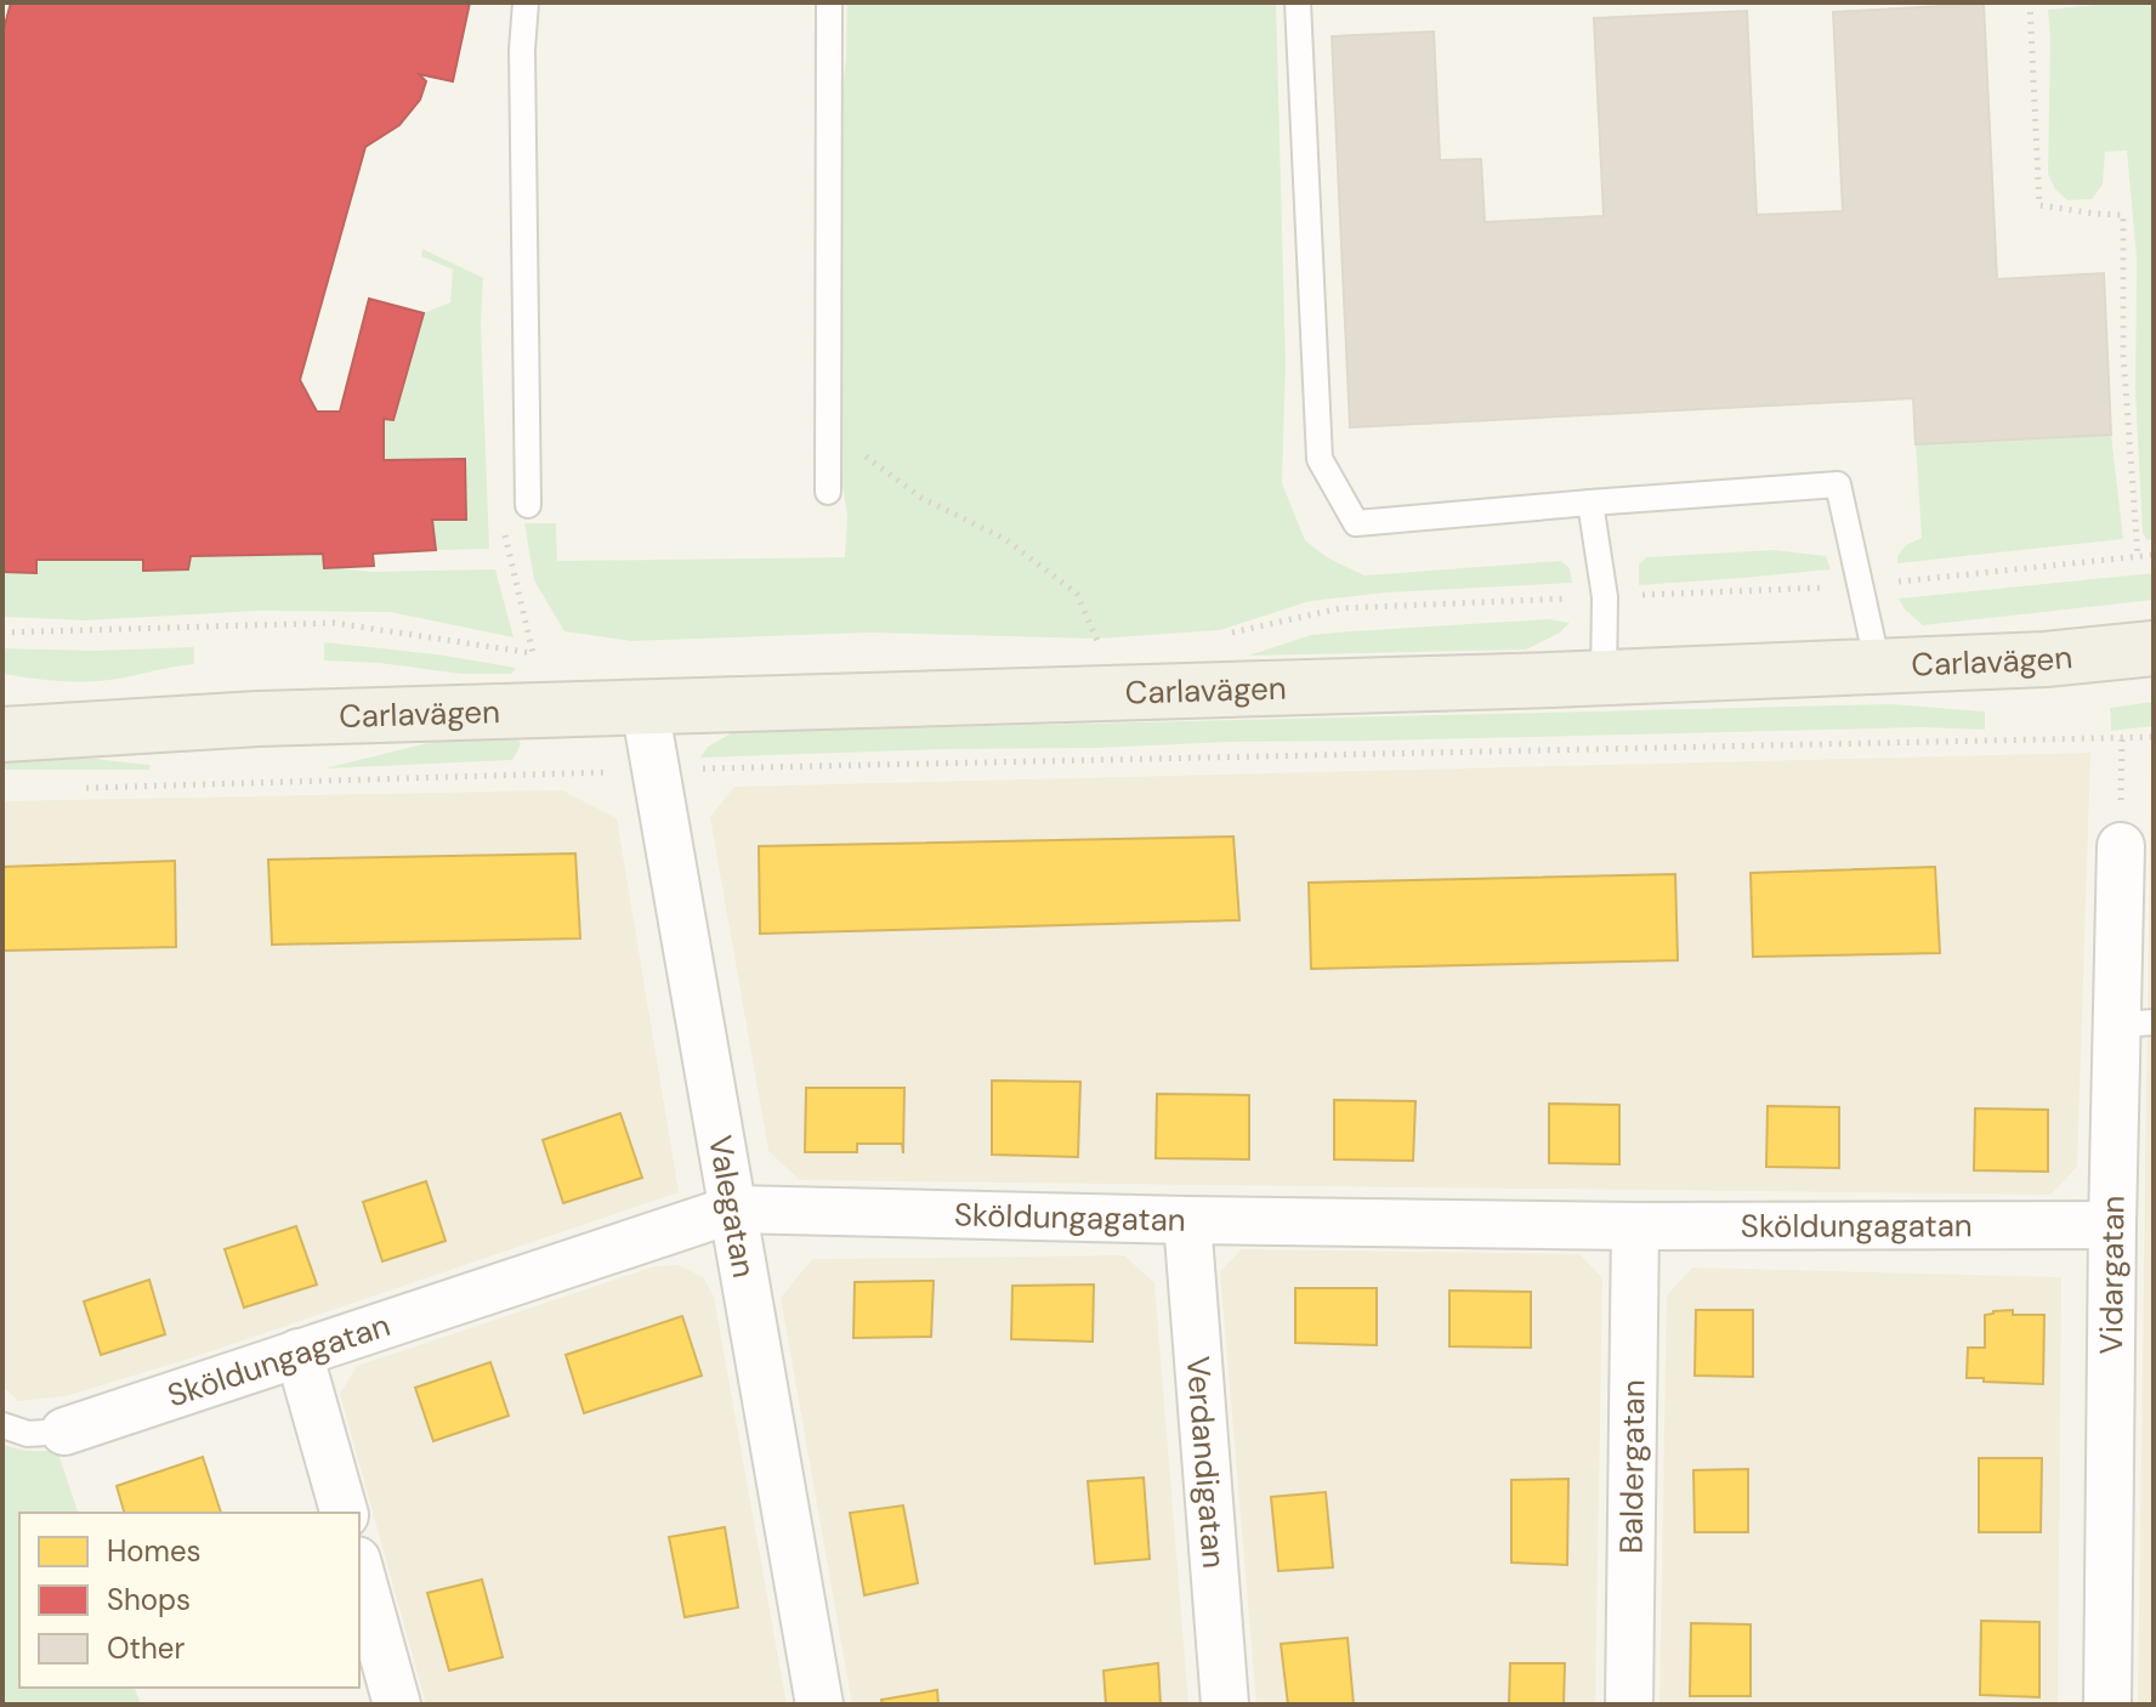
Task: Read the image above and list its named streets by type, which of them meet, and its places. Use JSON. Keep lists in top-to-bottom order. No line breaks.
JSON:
{"streets":{"main road":["Carlavägen"],"street":["Valegatan","Sköldungagatan","Vidargatan","Verdandigatan","Baldergatan"]},"crossings":[["Carlavägen","Valegatan"],["Valegatan","Sköldungagatan"],["Sköldungagatan","Vidargatan"],["Sköldungagatan","Verdandigatan"],["Sköldungagatan","Baldergatan"]],"legend":["Homes","Shops","Other"]}
